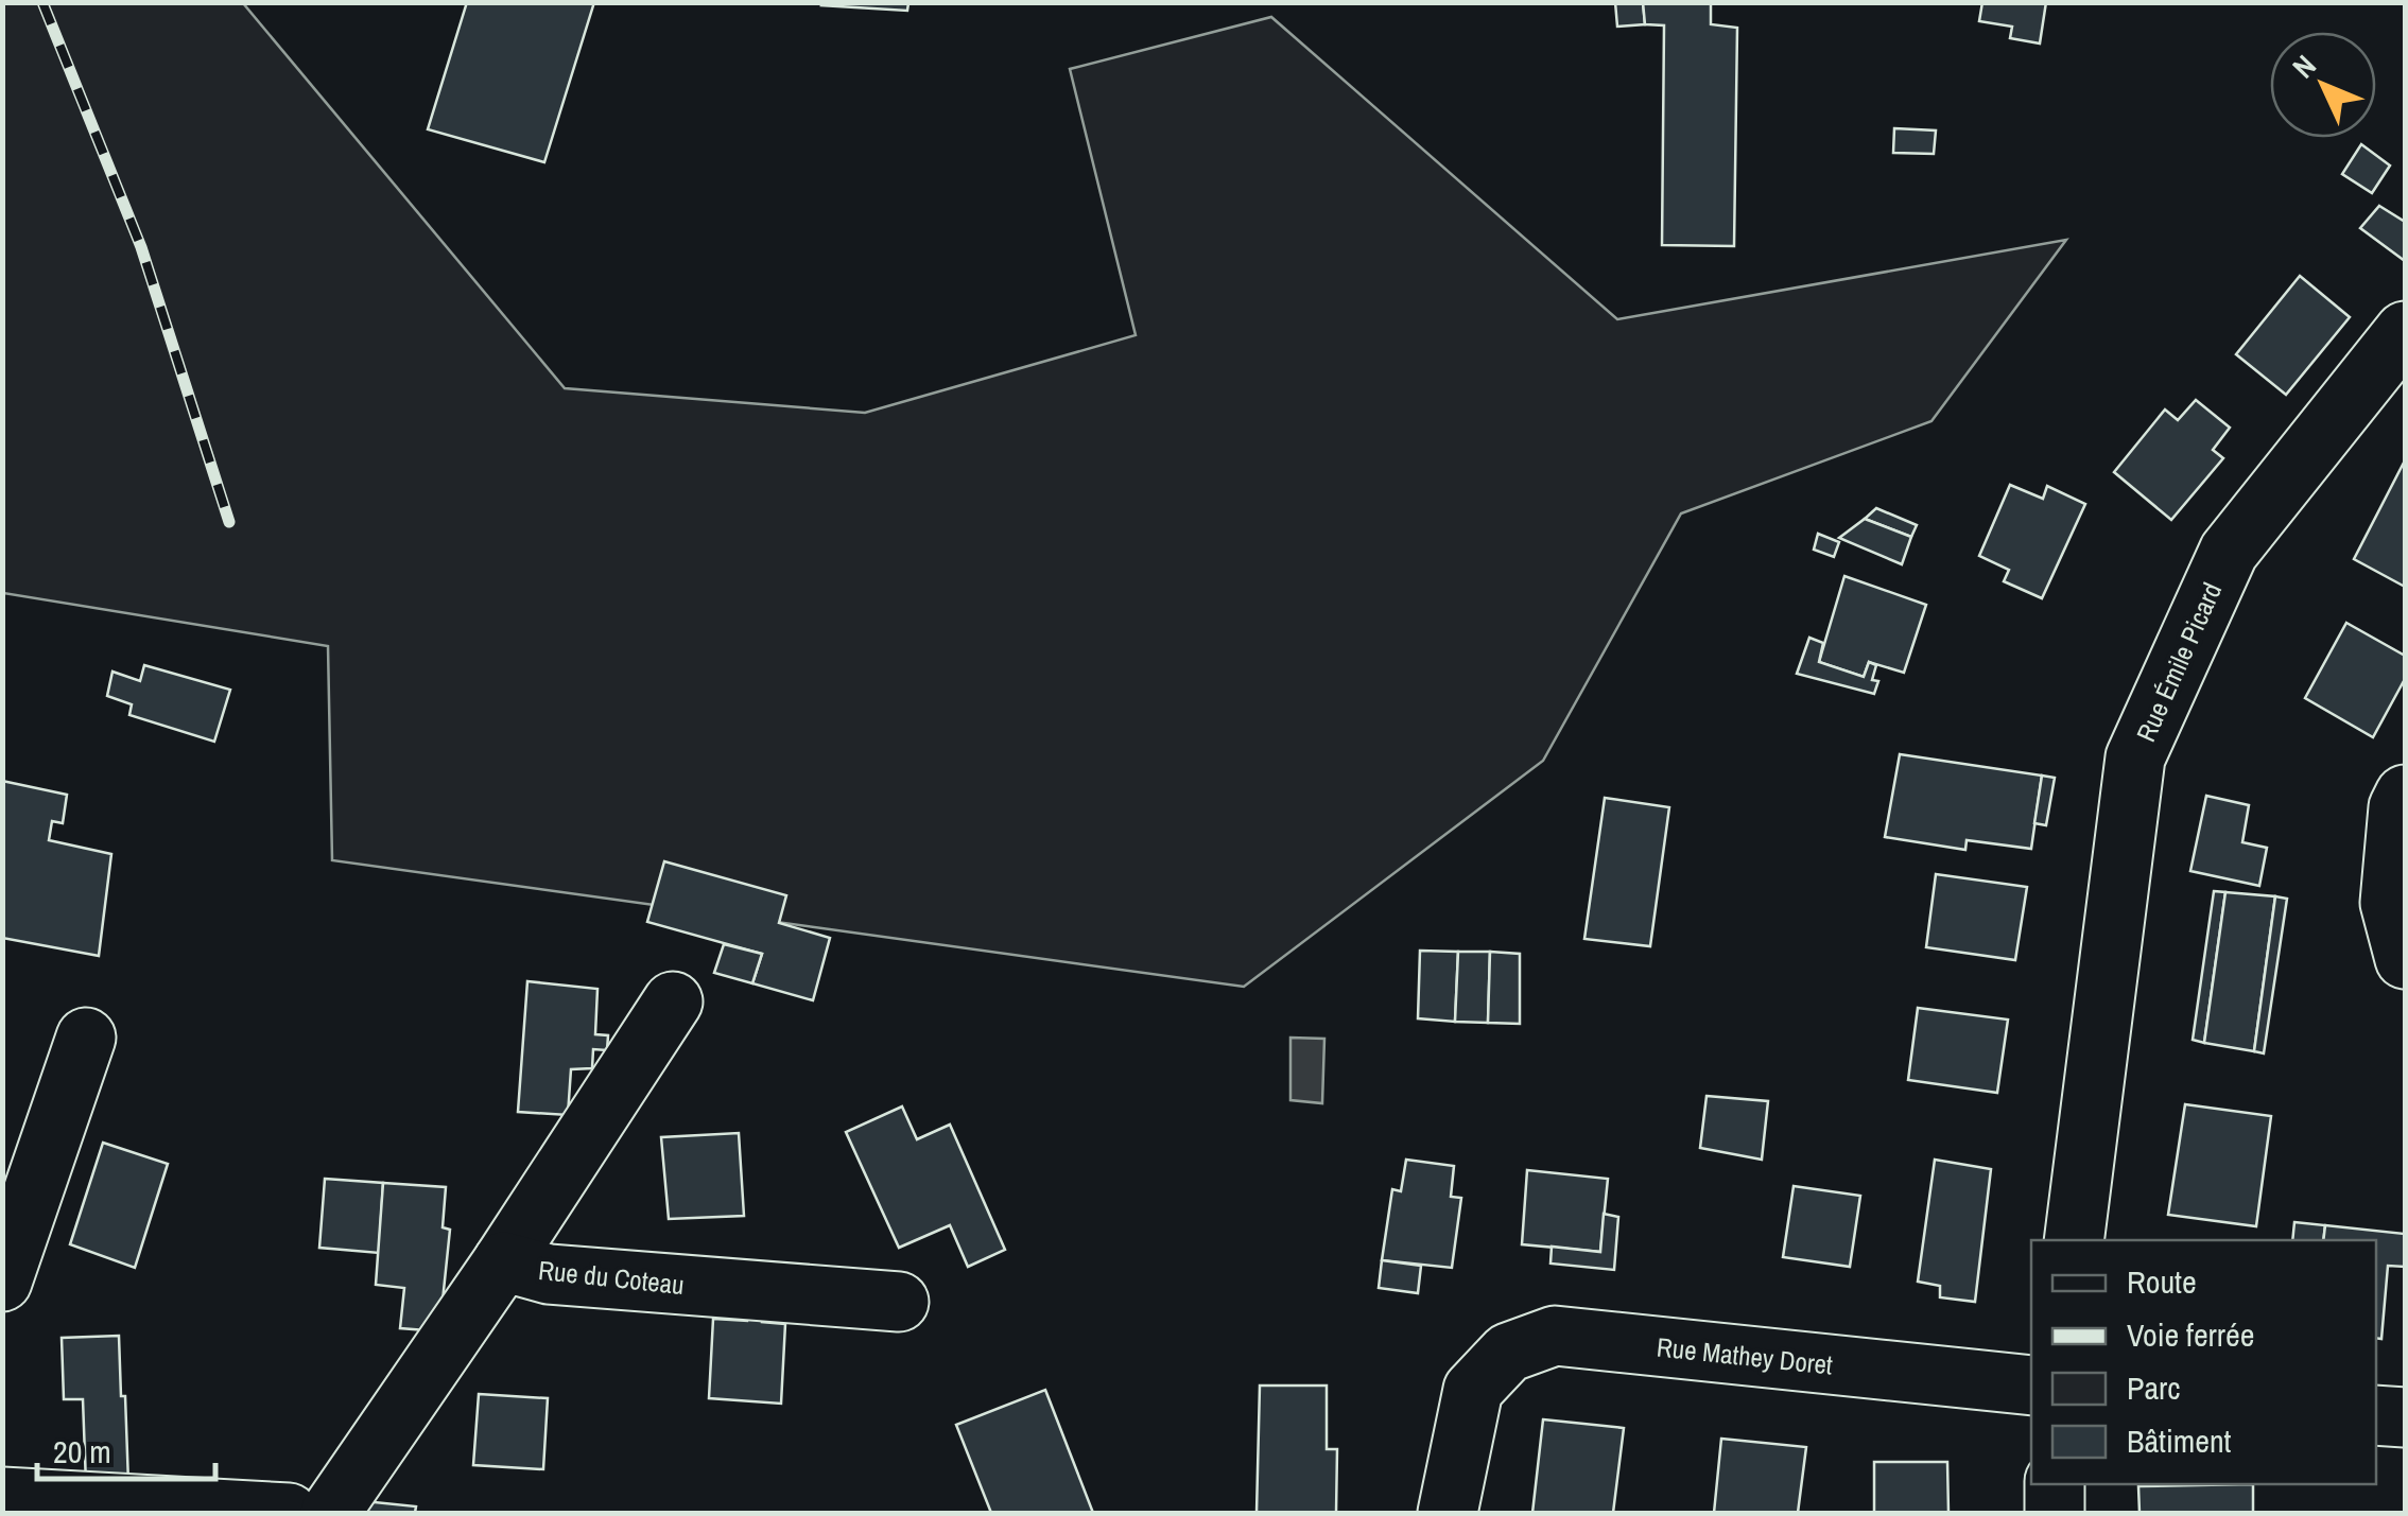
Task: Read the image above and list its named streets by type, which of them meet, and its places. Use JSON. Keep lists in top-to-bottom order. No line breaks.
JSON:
{"streets":{"street":["Rue Émile Picard","Rue du Coteau","Rue Mathey Doret"]},"legend":["Route","Voie ferrée","Parc","Bâtiment"],"scale_bar":"20 m","north":"top left"}
